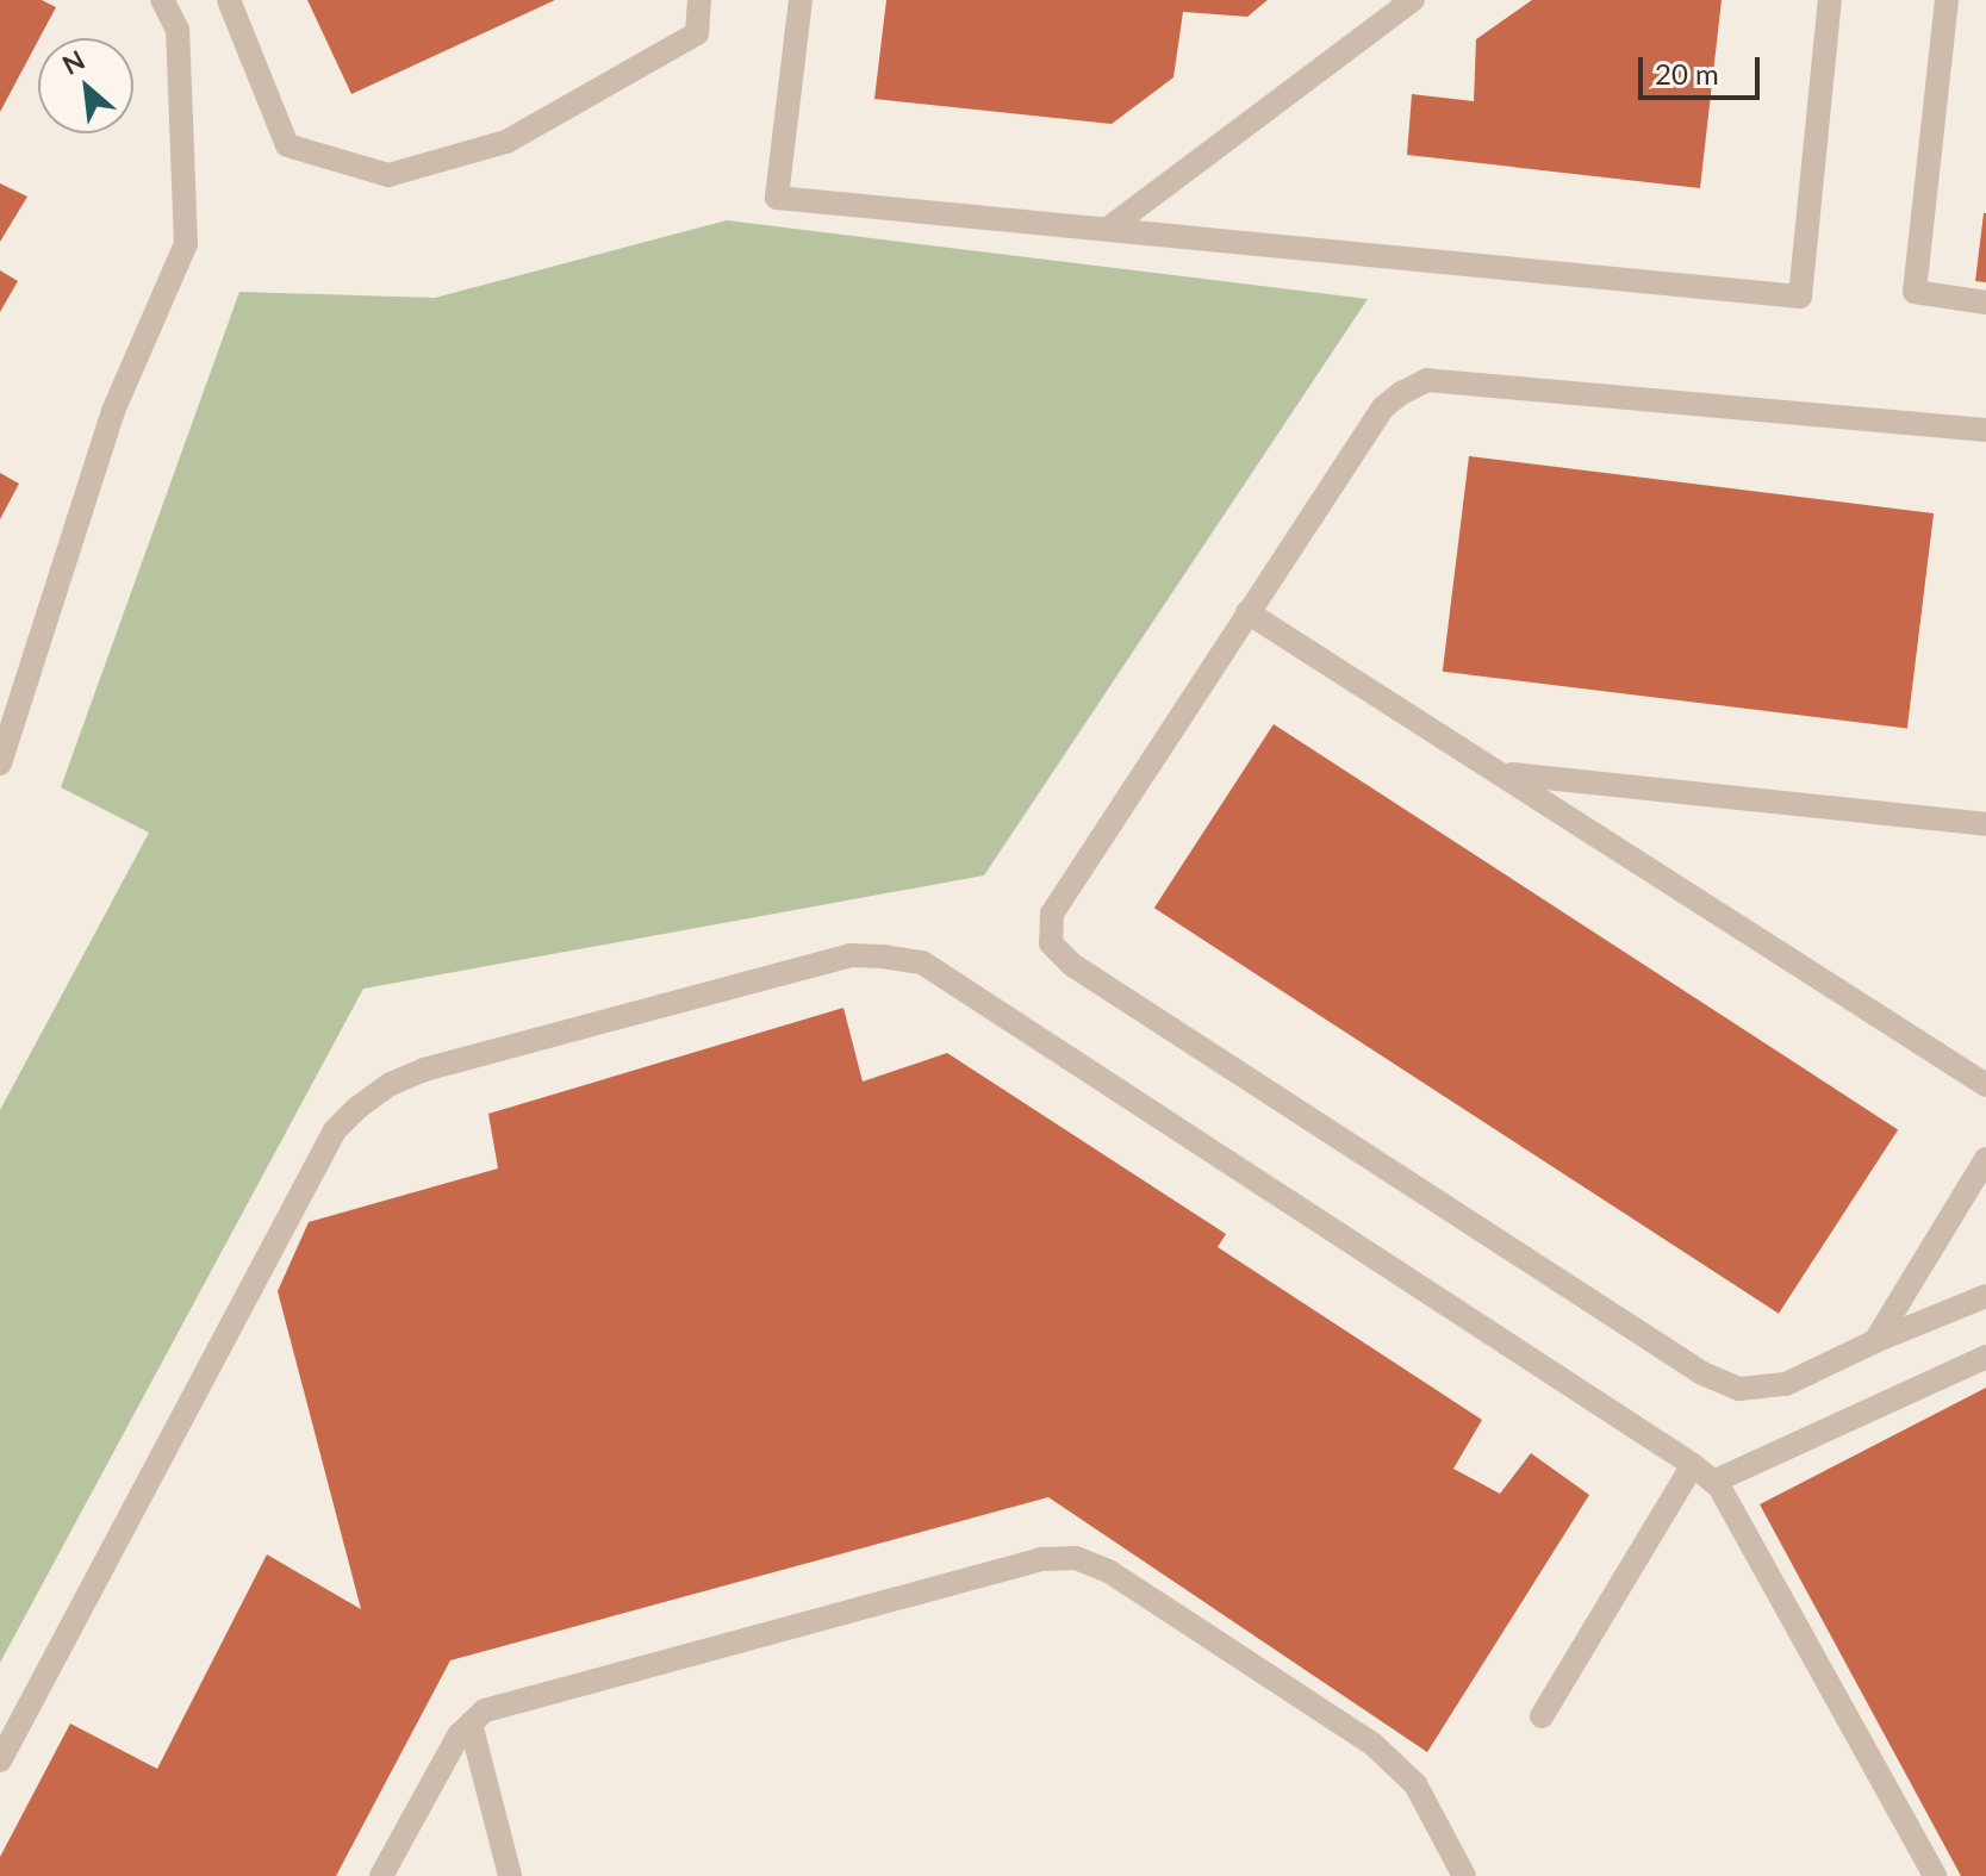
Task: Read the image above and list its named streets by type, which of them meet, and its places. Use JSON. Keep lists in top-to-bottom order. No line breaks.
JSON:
{"scale_bar":"20 m","north":"top left"}
